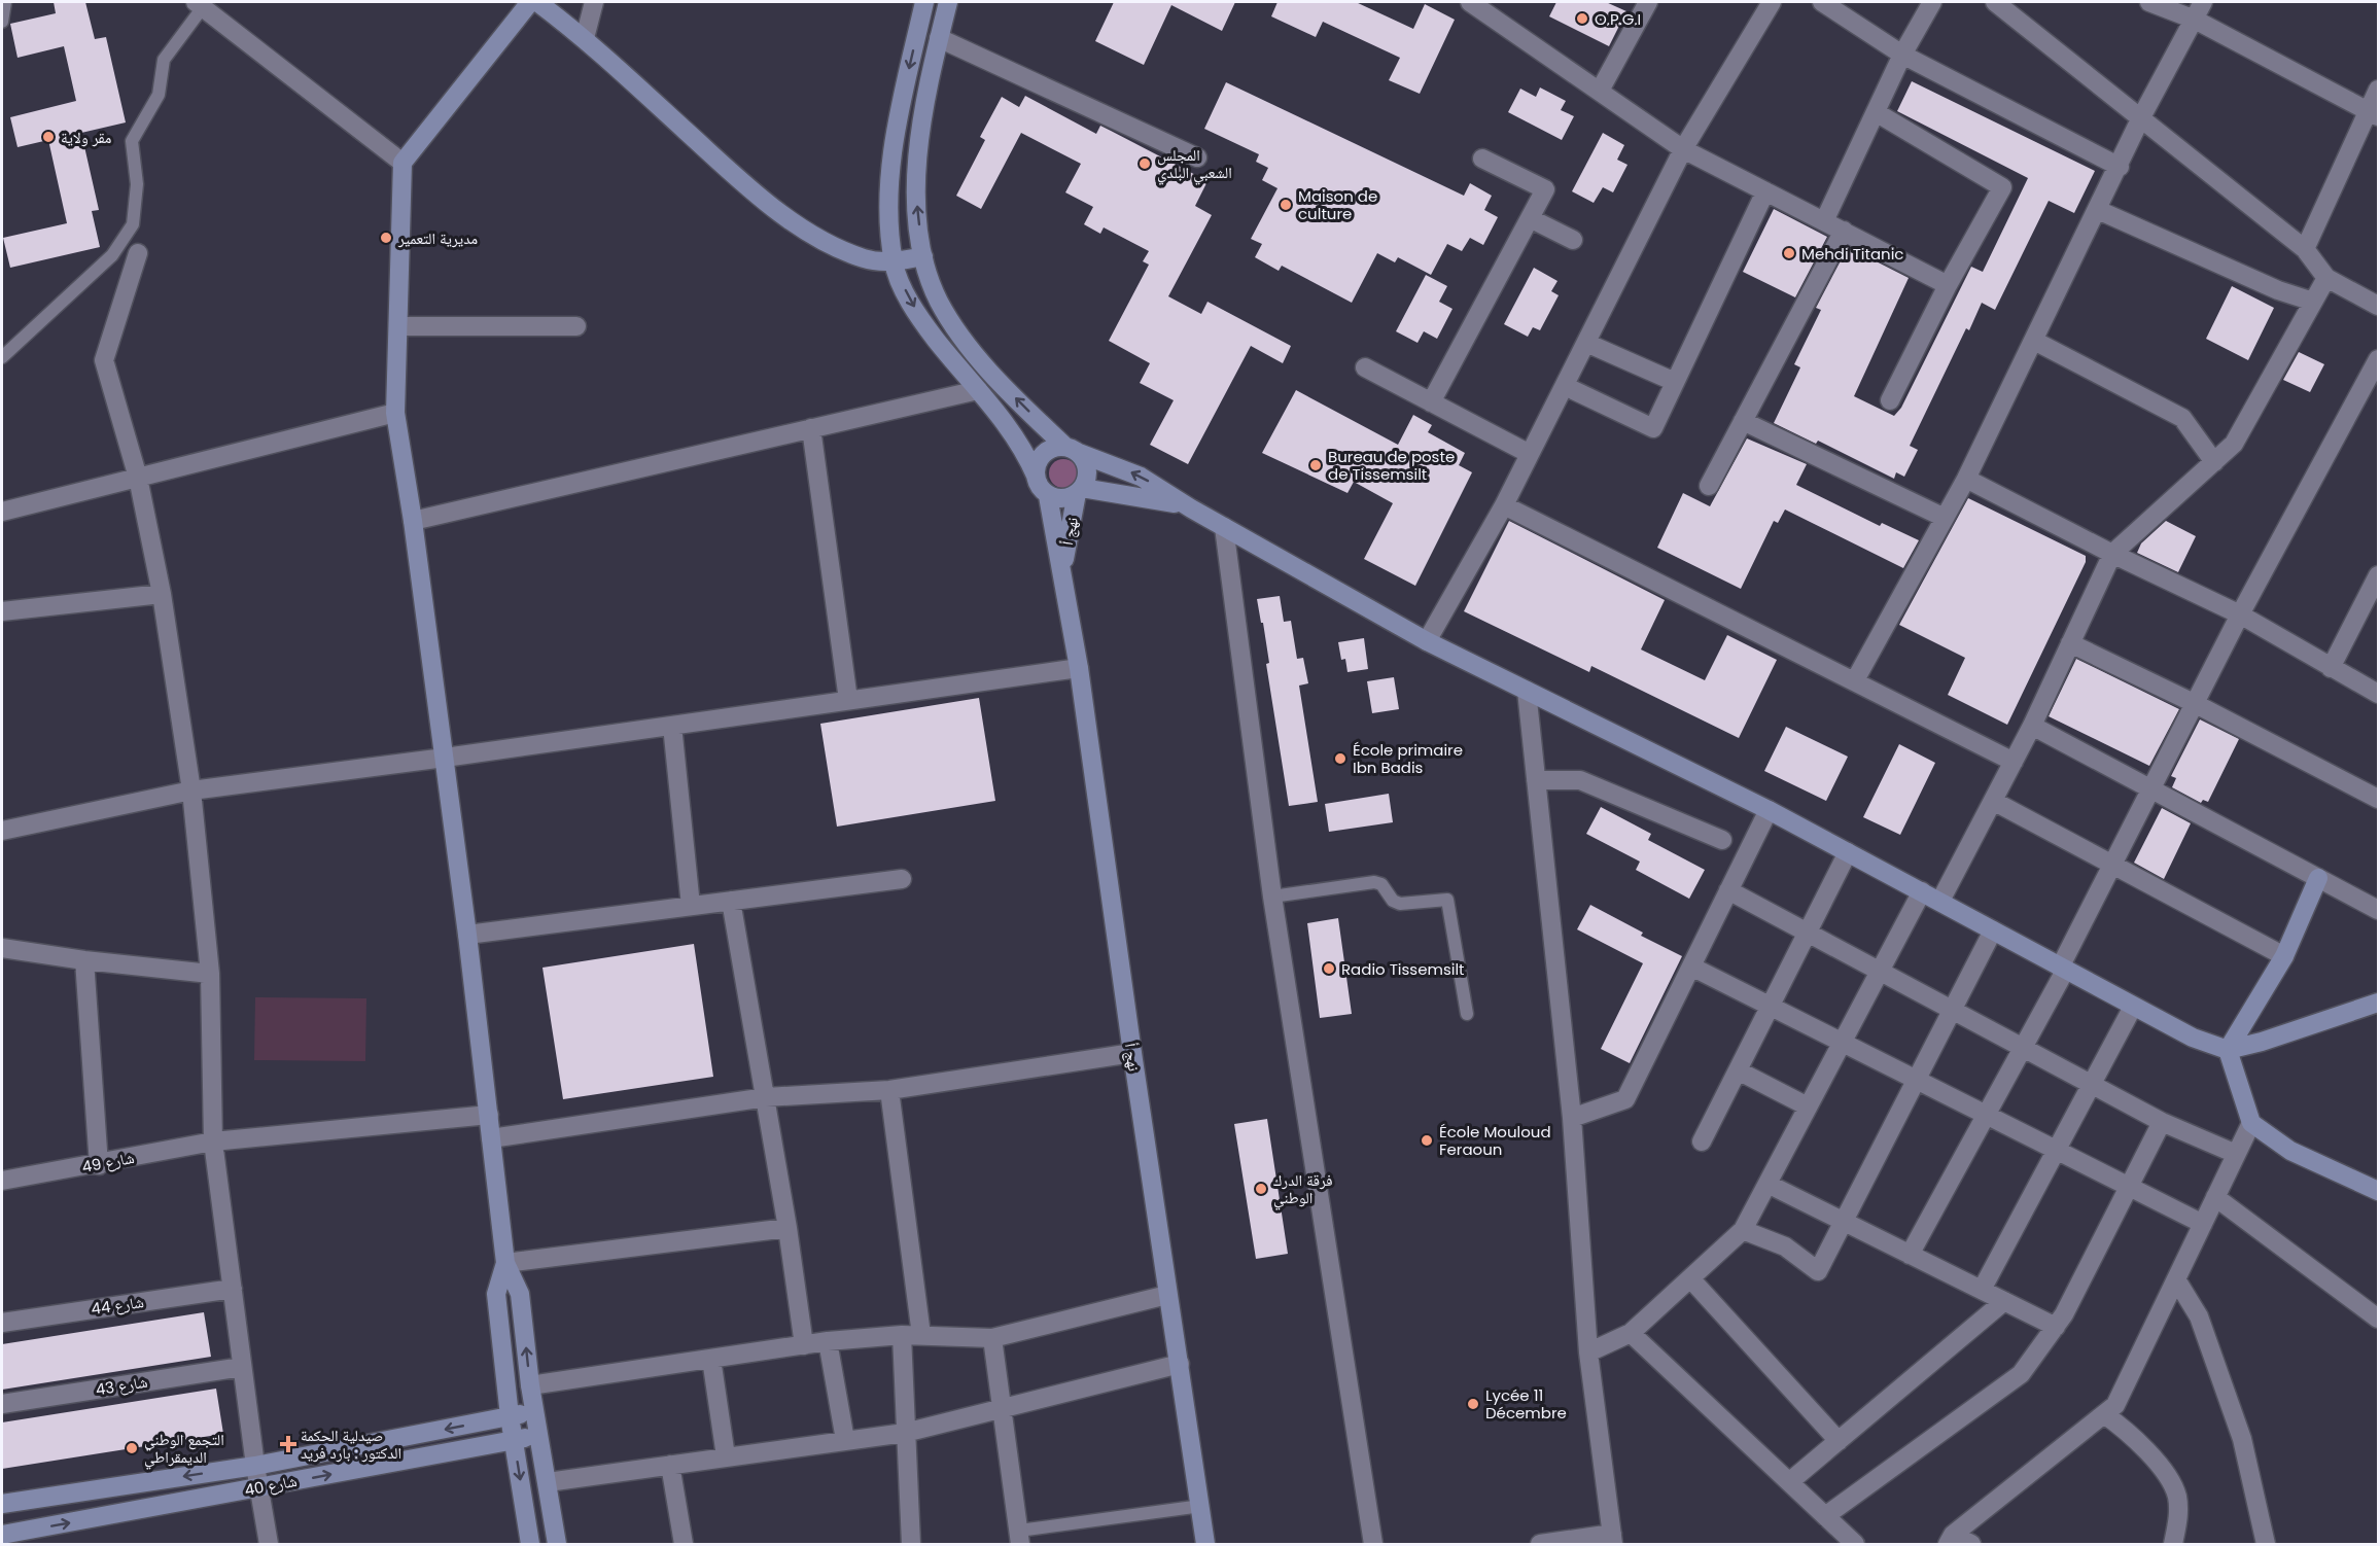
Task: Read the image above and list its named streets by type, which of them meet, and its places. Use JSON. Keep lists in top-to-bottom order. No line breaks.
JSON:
{"streets":{"street":["نهج أ","شارع 49","شارع 44","شارع 43","شارع 40"]},"places":{"other":["O.P.G.I","مقر ولاية","المجلس الشعبي البلدي","Maison de culture","مديرية التعمير","Mehdi Titanic","Bureau de poste de Tissemsilt","École primaire Ibn Badis","Radio Tissemsilt","École Mouloud Feraoun","فرقة الدرك الوطني","Lycée 11 Décembre","التجمع الوطني الديمقراطي"],"health":["صيدلية الحكمة الدكتور : بارد فريد"]}}
